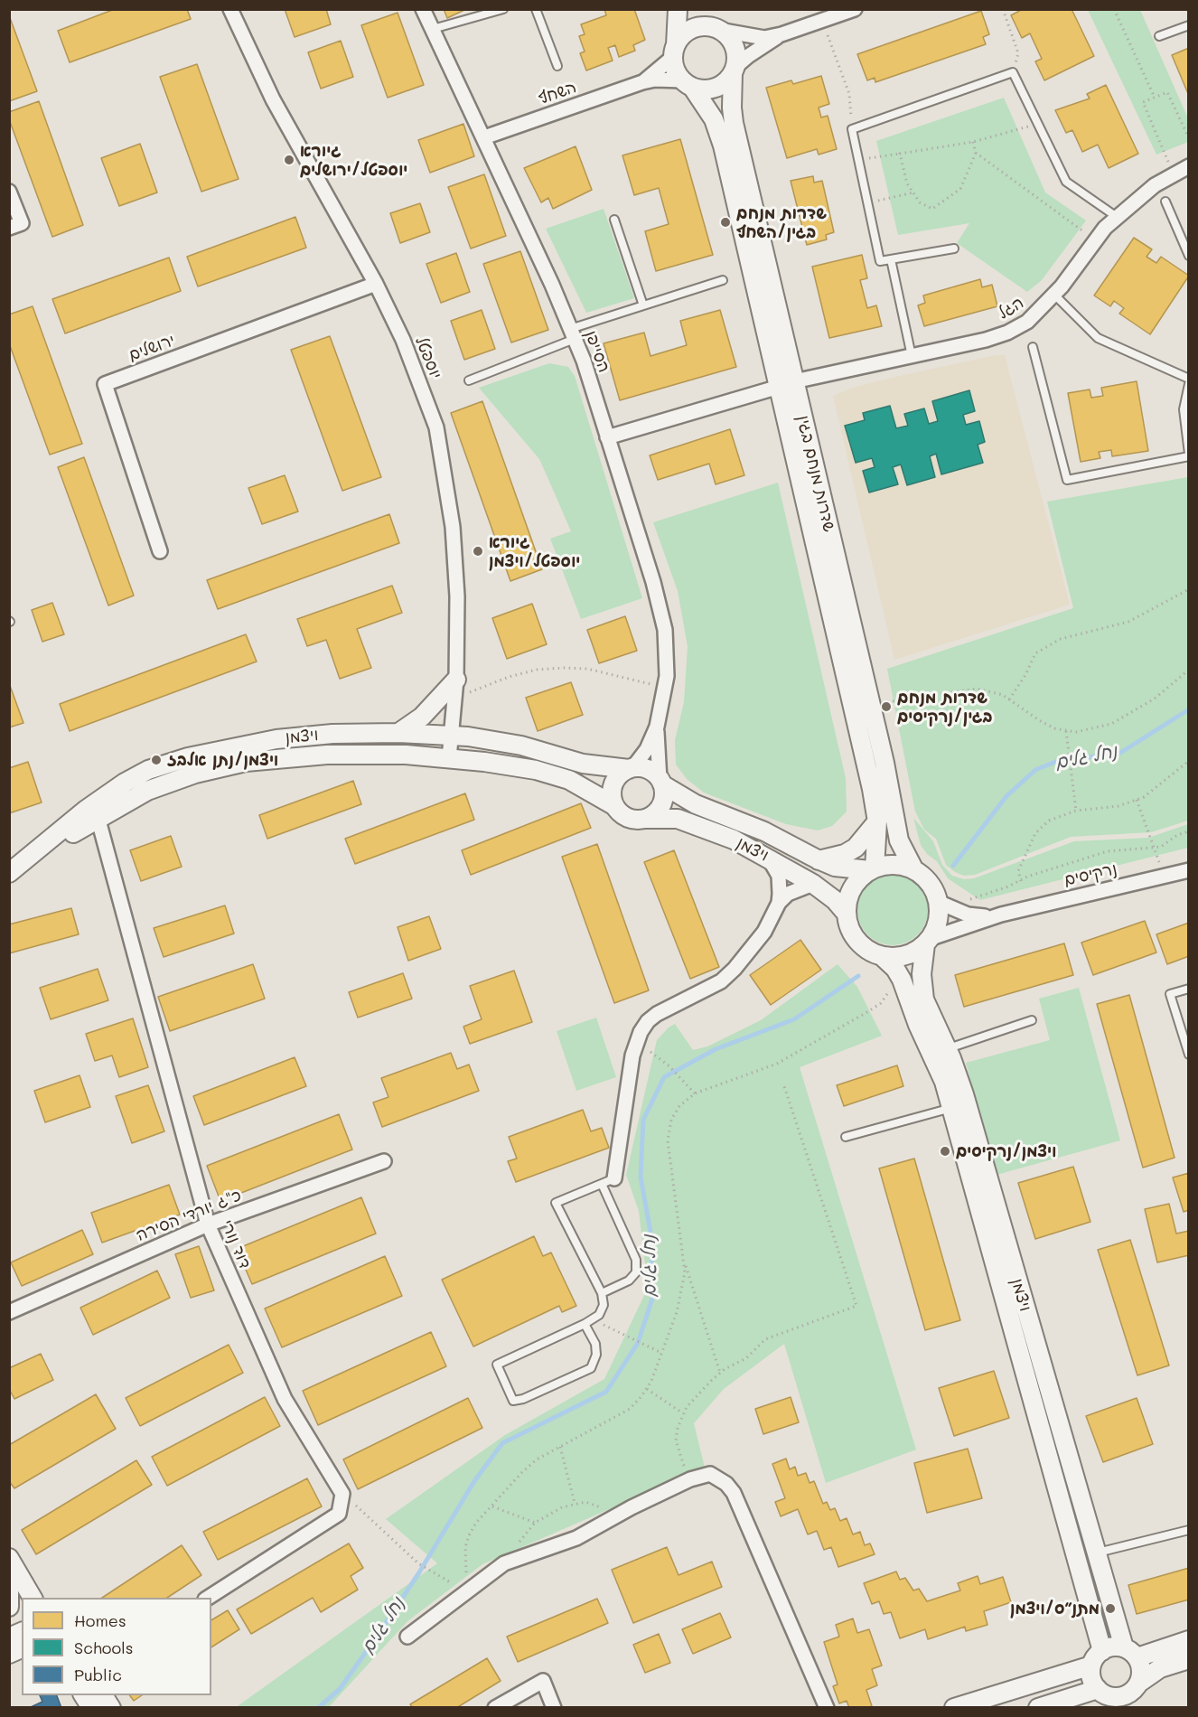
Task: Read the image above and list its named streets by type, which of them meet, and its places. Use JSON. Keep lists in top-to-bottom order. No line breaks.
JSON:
{"streets":{"street":["השחף","הגל","ירושלים","הסייפן","יוספטל","שדרות מנחם בגין","ויצמן","נרקיסים","כ\"ג יורדי הסירה","דוד נורי"]},"crossings":[["השחף","הסייפן"],["השחף","שדרות מנחם בגין"],["הגל","הסייפן"],["הגל","שדרות מנחם בגין"],["ירושלים","יוספטל"],["הסייפן","ויצמן"],["יוספטל","ויצמן"],["שדרות מנחם בגין","ויצמן"],["שדרות מנחם בגין","נרקיסים"],["ויצמן","נרקיסים"],["ויצמן","דוד נורי"],["כ\"ג יורדי הסירה","דוד נורי"]],"water":["נחל גלים"],"places":["גיורא יוספטל/ירושלים","שדרות מנחם בגין/השחף","גיורא יוספטל/ויצמן","שדרות מנחם בגין/נרקיסים","ויצמן/נתן אלבז","ויצמן/נרקיסים","מתנ״ס/ויצמן"],"legend":["Homes","Schools","Public"]}
